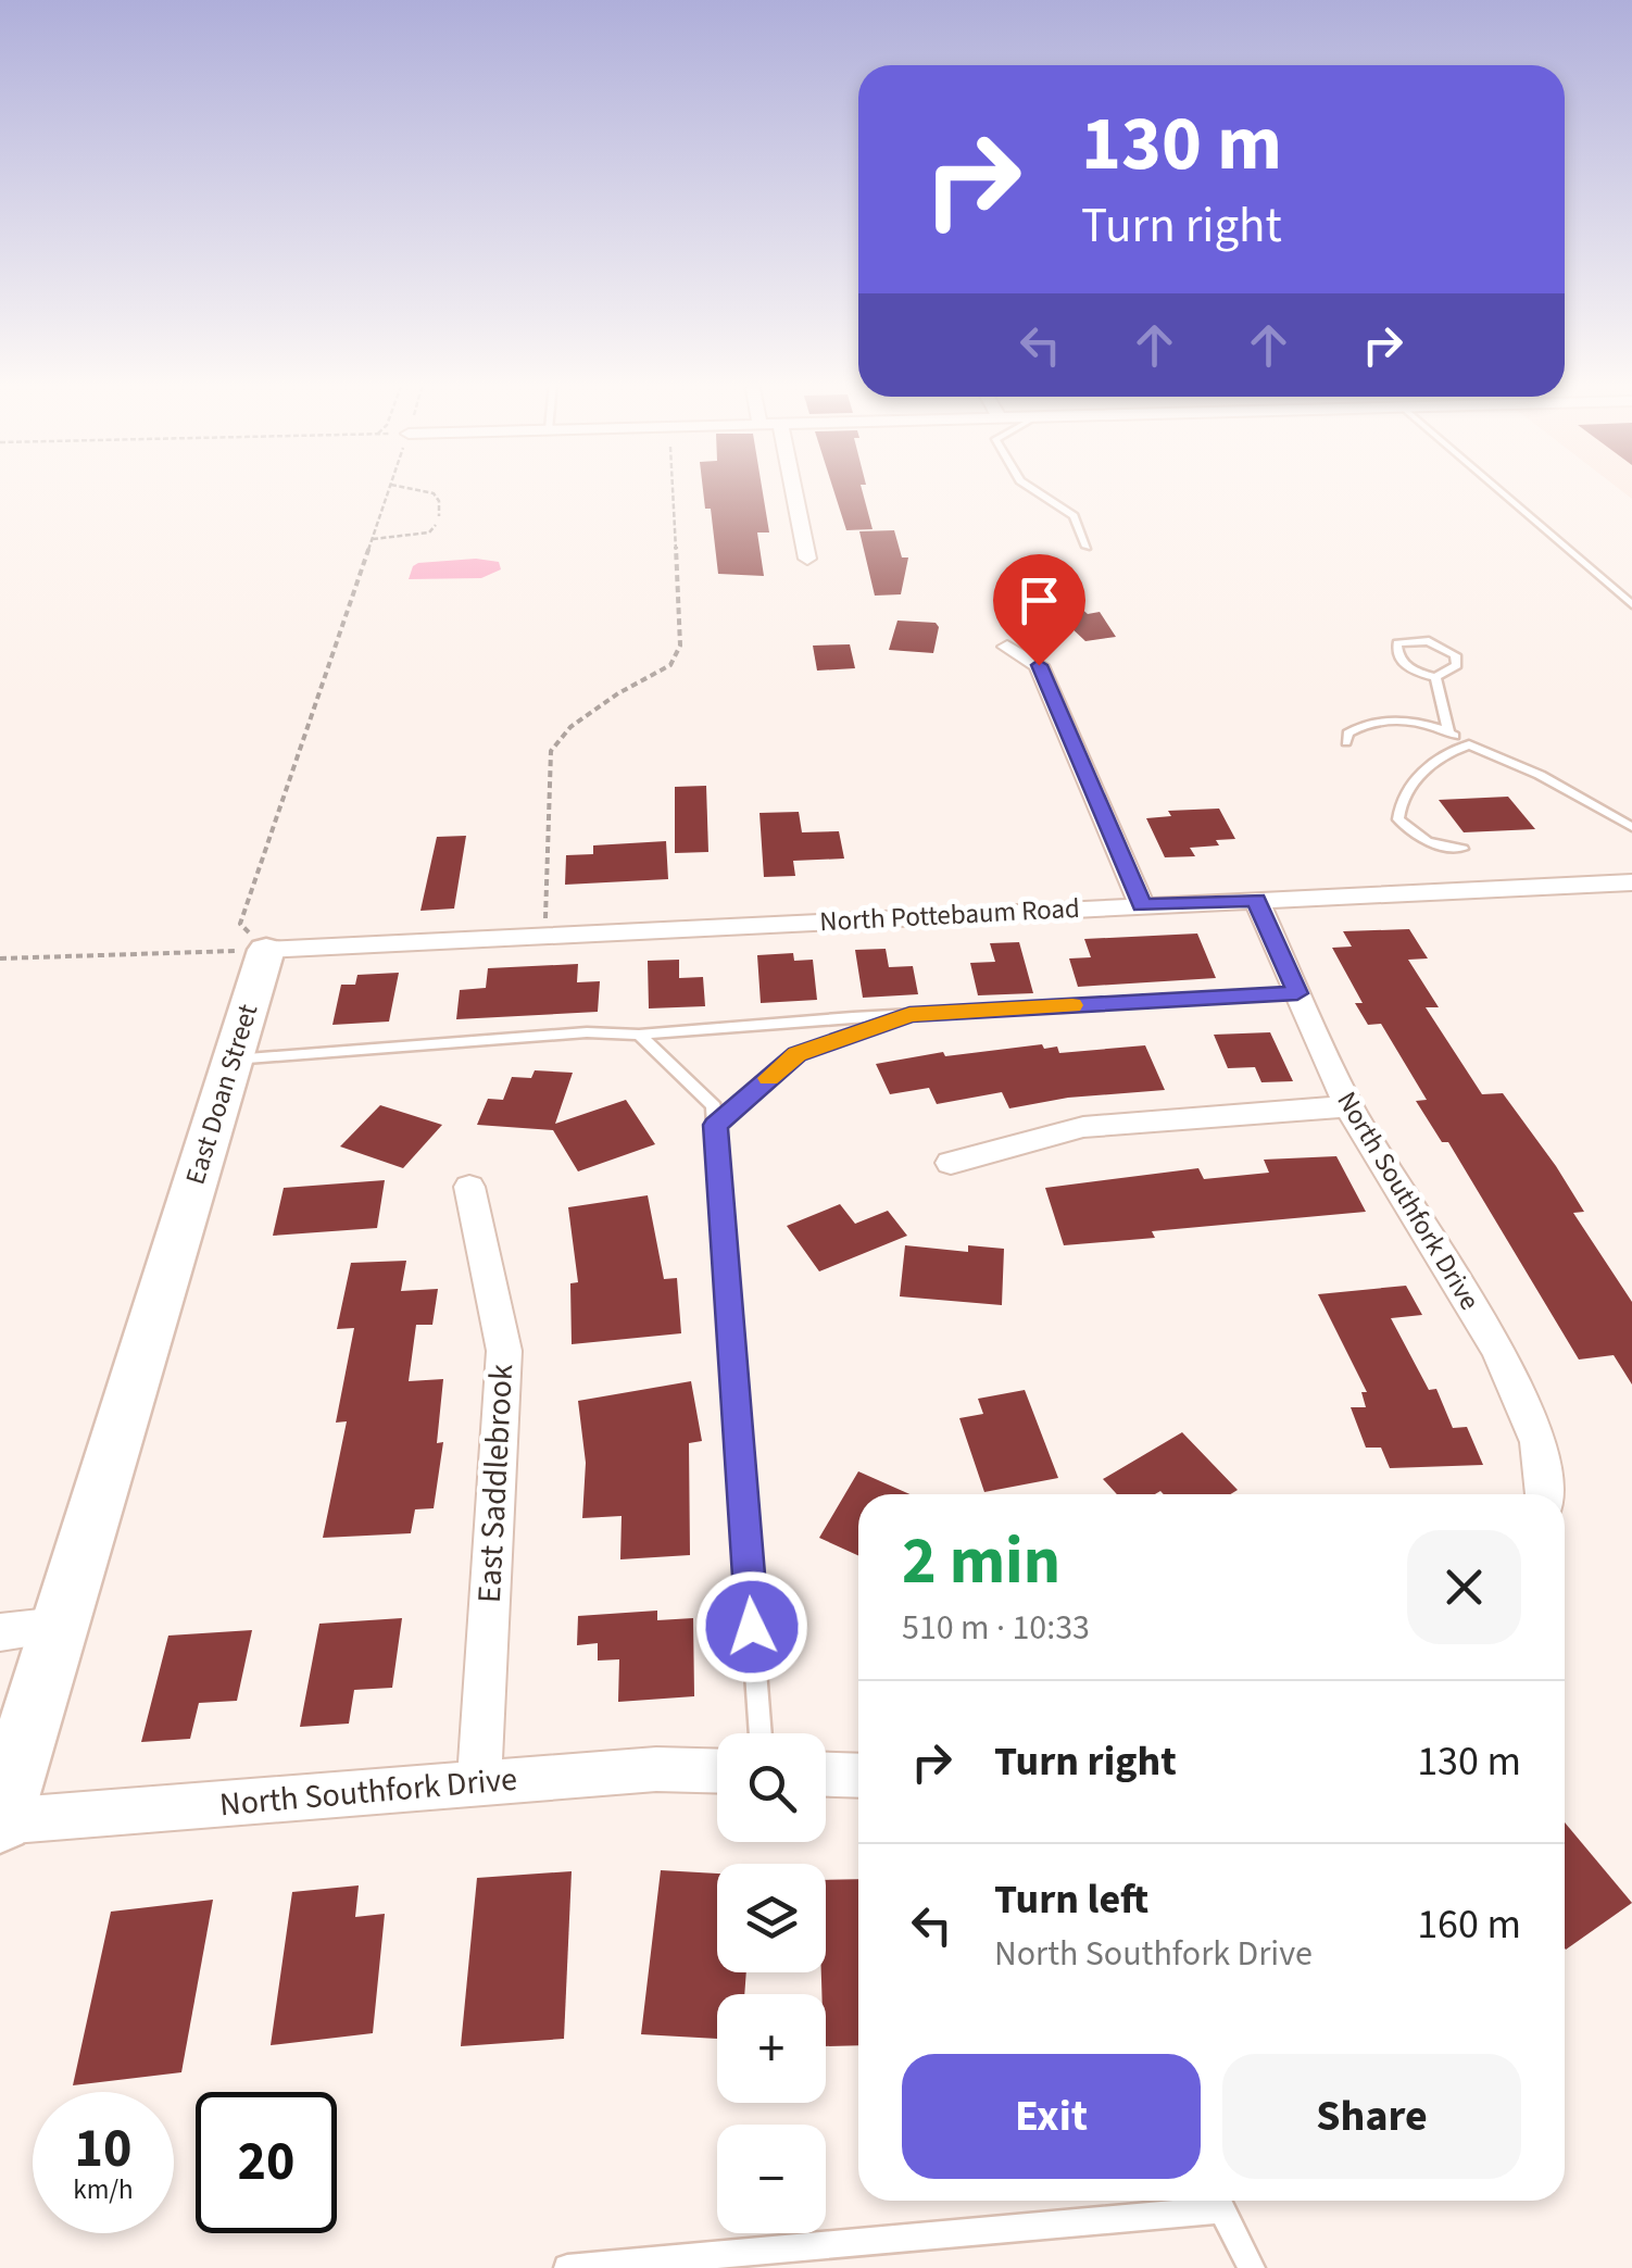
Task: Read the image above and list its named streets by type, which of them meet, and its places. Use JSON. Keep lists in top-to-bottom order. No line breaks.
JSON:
{"streets":{"street":["North Pottebaum Road","East Doan Street","North Southfork Drive","East Saddlebrook"]},"crossings":[["North Pottebaum Road","East Doan Street"],["North Pottebaum Road","North Southfork Drive"],["East Doan Street","North Southfork Drive"],["North Southfork Drive","East Saddlebrook"]],"page":{"turn":["130 m","Turn right"],"heading":["2 min","510 m · 10:33"],"list":[{"name":"Turn right","value":"130 m"},{"name":"Turn left","note":"North Southfork Drive","value":"160 m"}],"map_buttons":["+","−"],"buttons":["Exit","Share"],"speed":"10 km/h","limit":"20"}}
